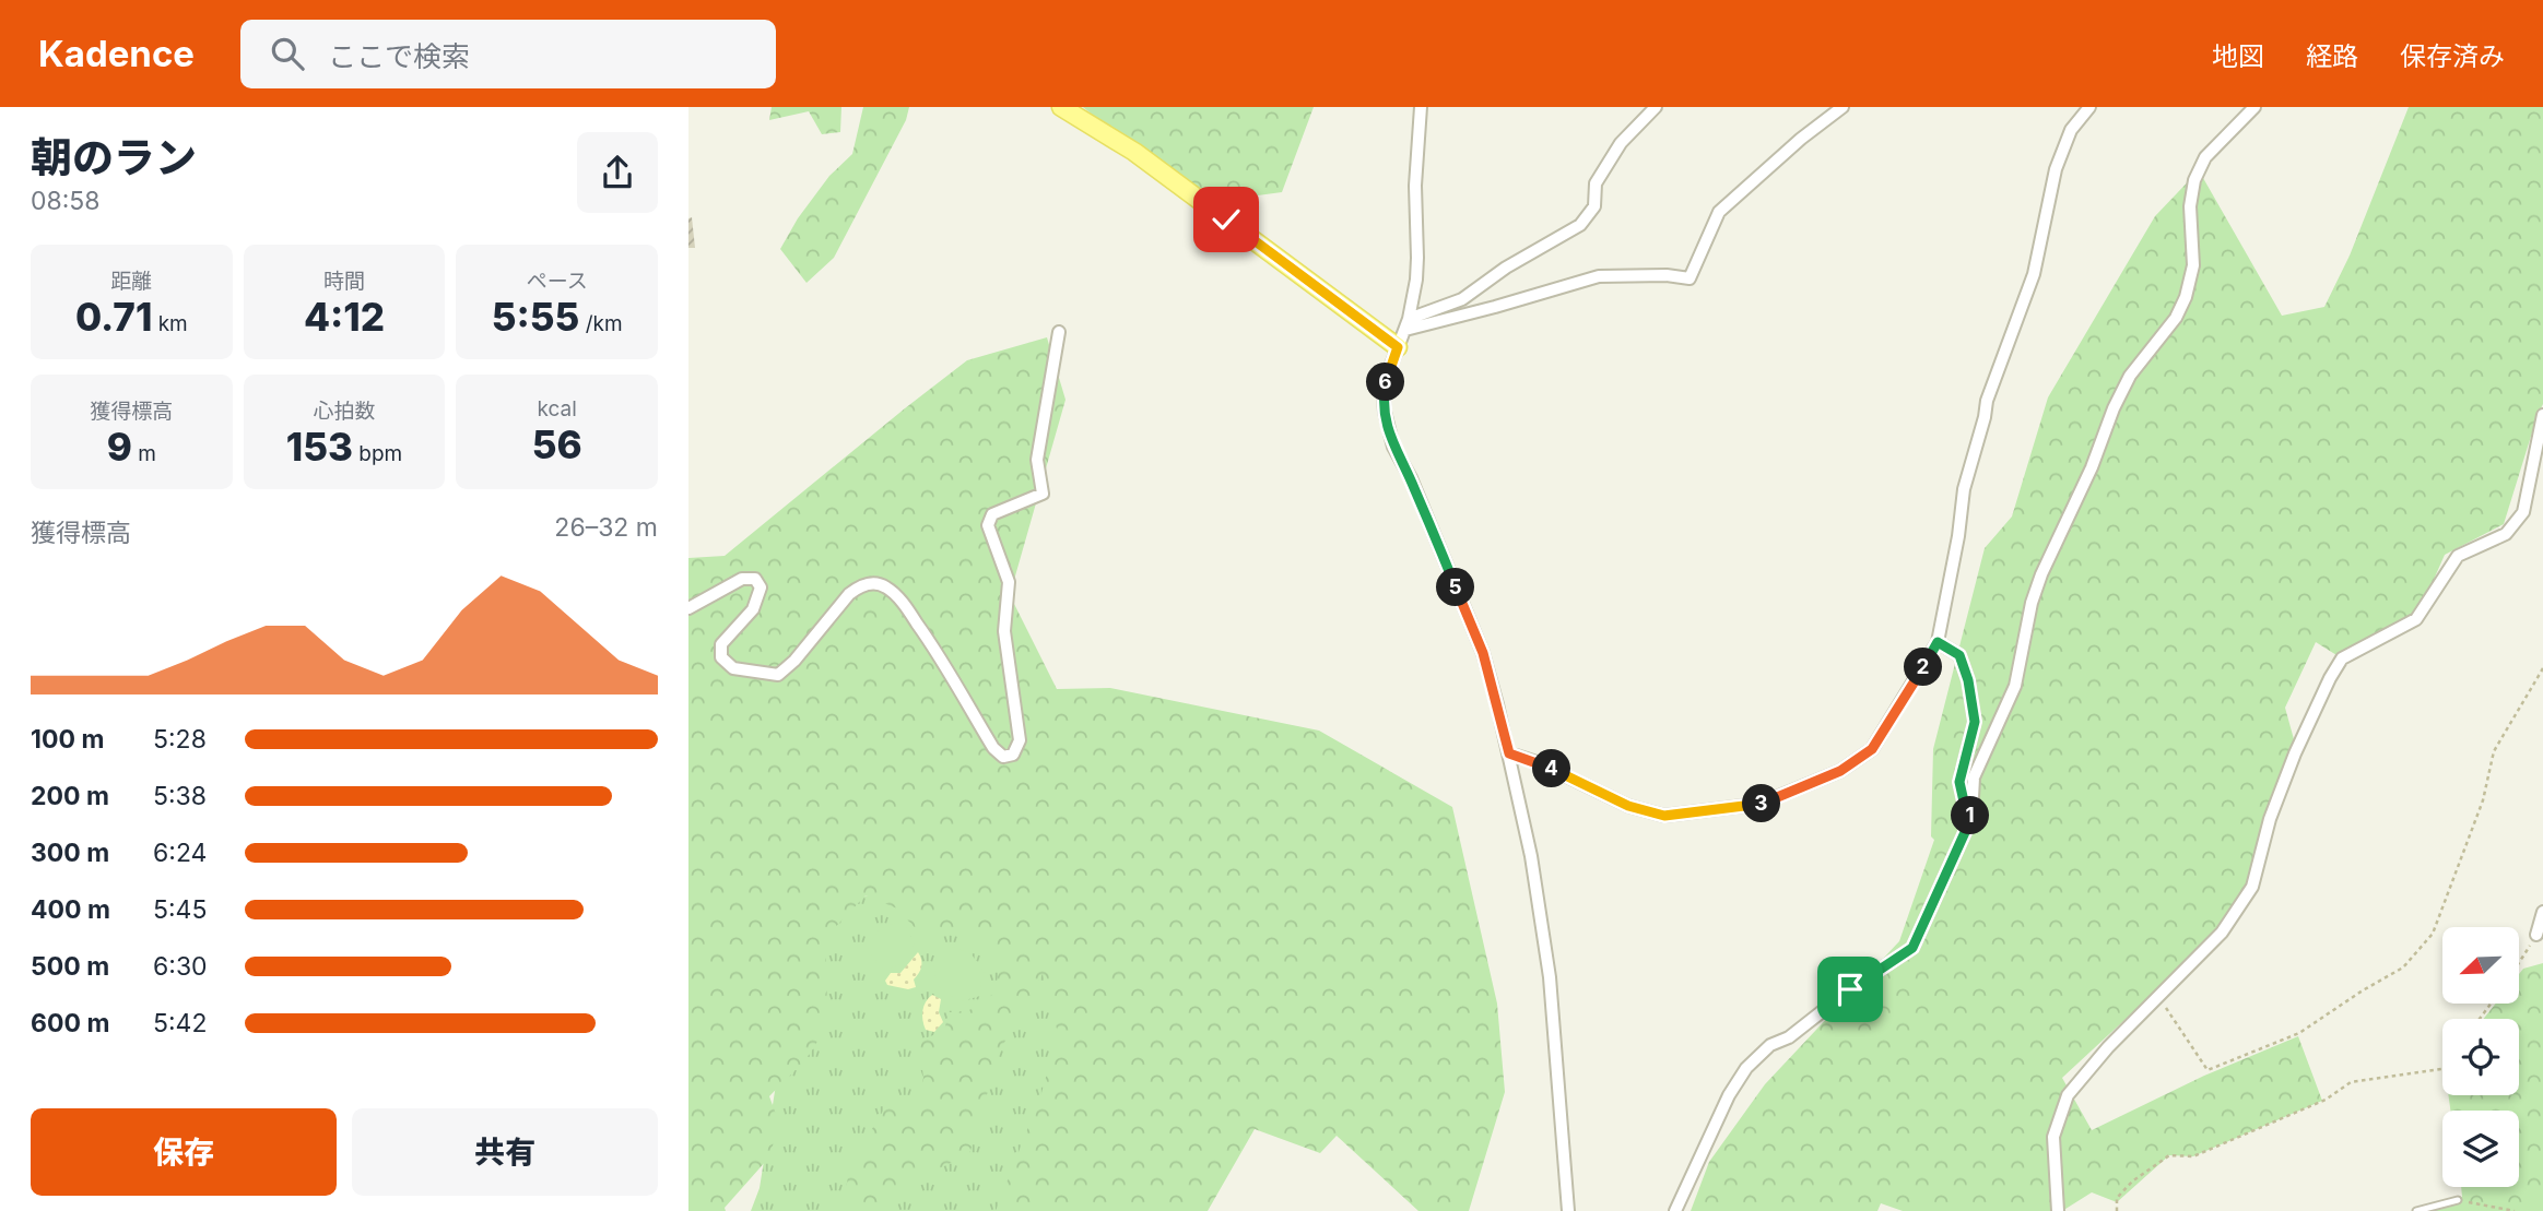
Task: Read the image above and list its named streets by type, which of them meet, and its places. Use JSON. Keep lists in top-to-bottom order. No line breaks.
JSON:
{"north":"bottom left","page":{"header":"Kadence","search":"ここで検索","nav":["地図","経路","保存済み"],"heading":["朝のラン","08:58"],"stats":[["距離","0.71 km"],["時間","4:12"],["ペース","5:55 /km"],["獲得標高","9 m"],["心拍数","153 bpm"],["kcal","56"]],"pins":["6","5","2","4","3","1"],"chart":["獲得標高","26–32 m"],"list":[{"name":"100 m","note":"5:28"},{"name":"200 m","note":"5:38"},{"name":"300 m","note":"6:24"},{"name":"400 m","note":"5:45"},{"name":"500 m","note":"6:30"},{"name":"600 m","note":"5:42"}],"buttons":["保存","共有"]}}
